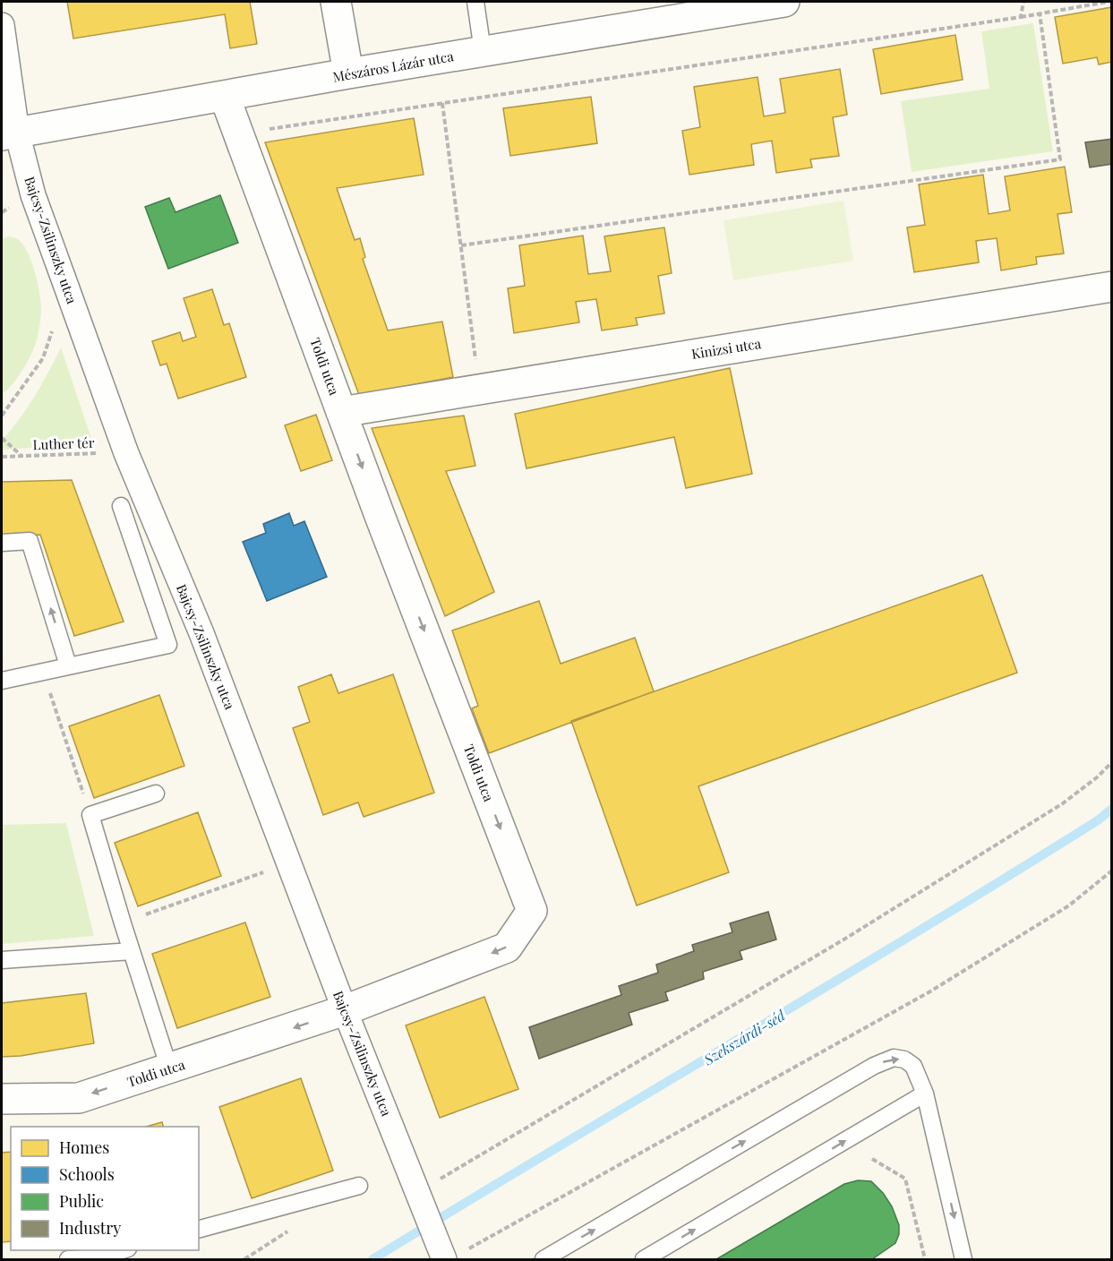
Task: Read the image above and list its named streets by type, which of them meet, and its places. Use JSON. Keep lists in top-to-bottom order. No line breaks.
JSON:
{"streets":{"street":["Mészáros Lázár utca","Bajcsy-Zsilinszky utca","Kinizsi utca","Toldi utca"],"path":["Luther tér"]},"crossings":[["Mészáros Lázár utca","Bajcsy-Zsilinszky utca"],["Mészáros Lázár utca","Toldi utca"],["Bajcsy-Zsilinszky utca","Toldi utca"],["Bajcsy-Zsilinszky utca","Luther tér"],["Kinizsi utca","Toldi utca"]],"water":["Szekszárdi-séd"],"legend":["Homes","Schools","Public","Industry"]}
